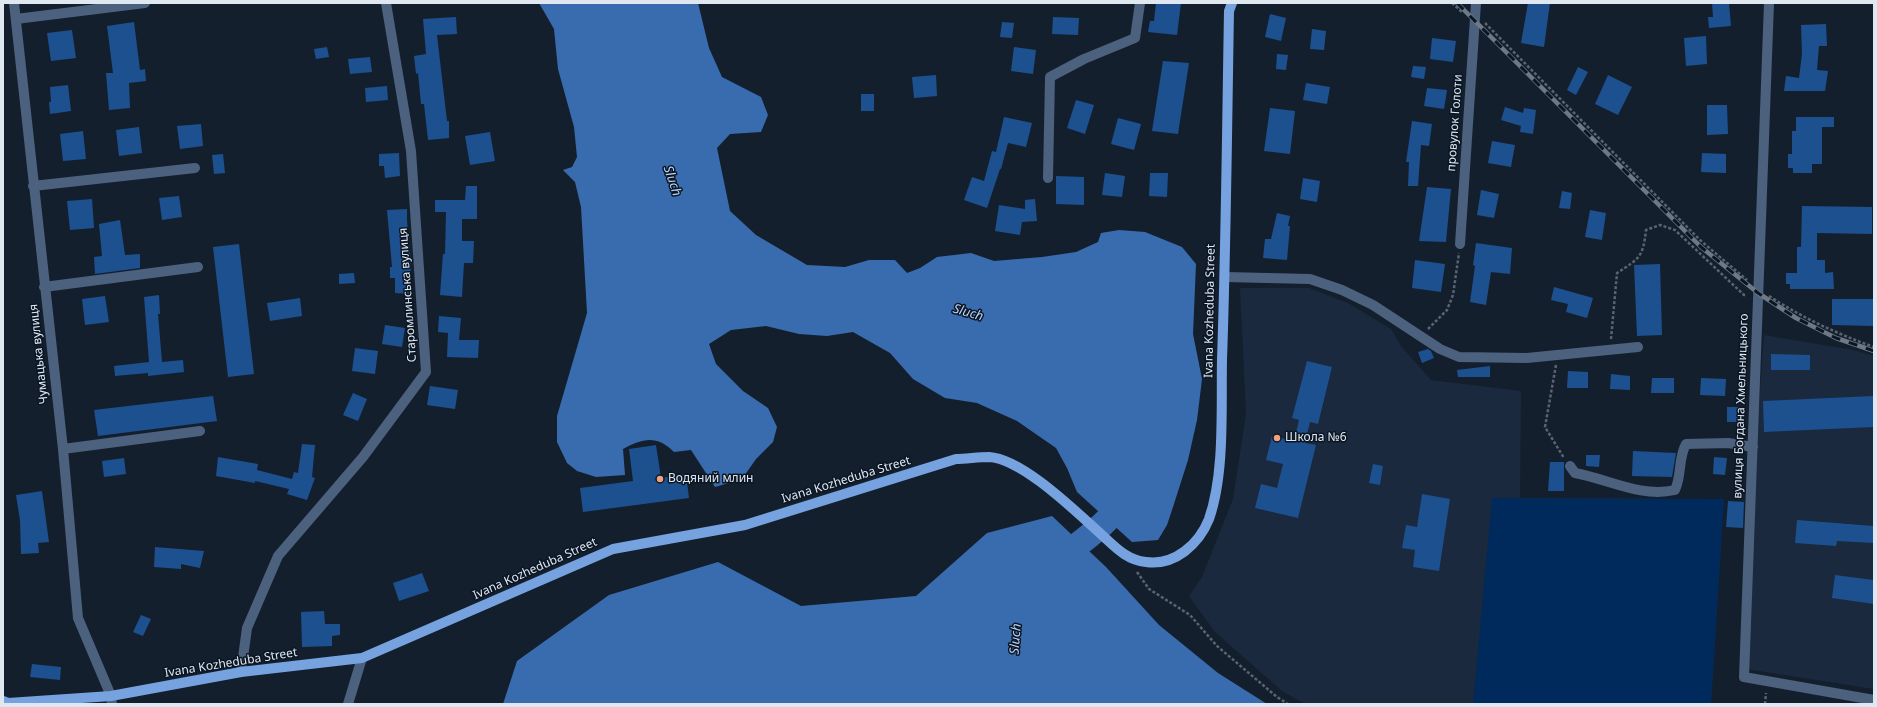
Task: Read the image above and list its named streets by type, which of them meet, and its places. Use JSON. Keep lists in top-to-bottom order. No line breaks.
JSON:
{"streets":{"main road":["Ivana Kozheduba Street"],"street":["провулок Голоти","Старомлинська вулиця","Чумацька вулиця","вулиця Богдана Хмельницького"]},"crossings":[["Старомлинська вулиця","Ivana Kozheduba Street"],["Ivana Kozheduba Street","Чумацька вулиця"]],"water":["Sluch"],"places":["Школа №6","Водяний млин"]}
